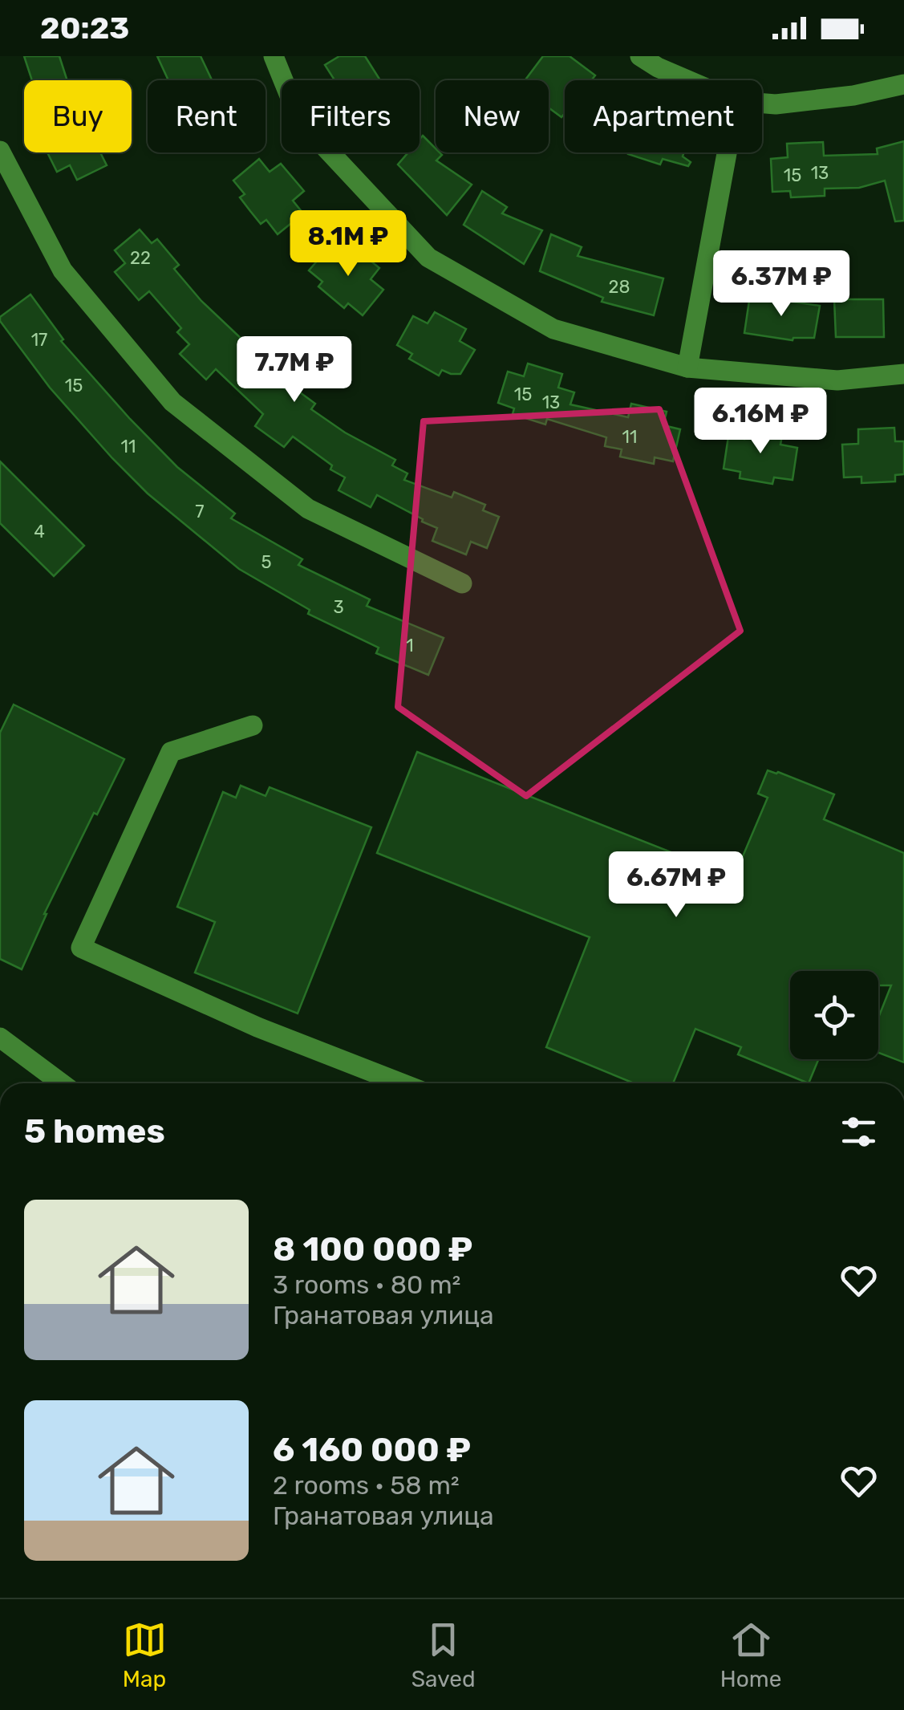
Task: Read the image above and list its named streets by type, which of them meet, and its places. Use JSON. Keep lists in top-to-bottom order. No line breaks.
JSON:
{"house_numbers":["13","15","22","28","17","15","15","13","11","11","7","4","5","3","1"],"page":{"status":"20:23","chip":["Buy","Rent","Filters","New","Apartment"],"price":["8.1M ₽","6.37M ₽","7.7M ₽","6.16M ₽","6.67M ₽"],"heading":"5 homes","list":[{"name":"8 100 000 ₽","note":"3 rooms · 80 m² · Гранатовая улица"},{"name":"6 160 000 ₽","note":"2 rooms · 58 m² · Гранатовая улица"}],"tabs":["Map","Saved","Home"]}}
